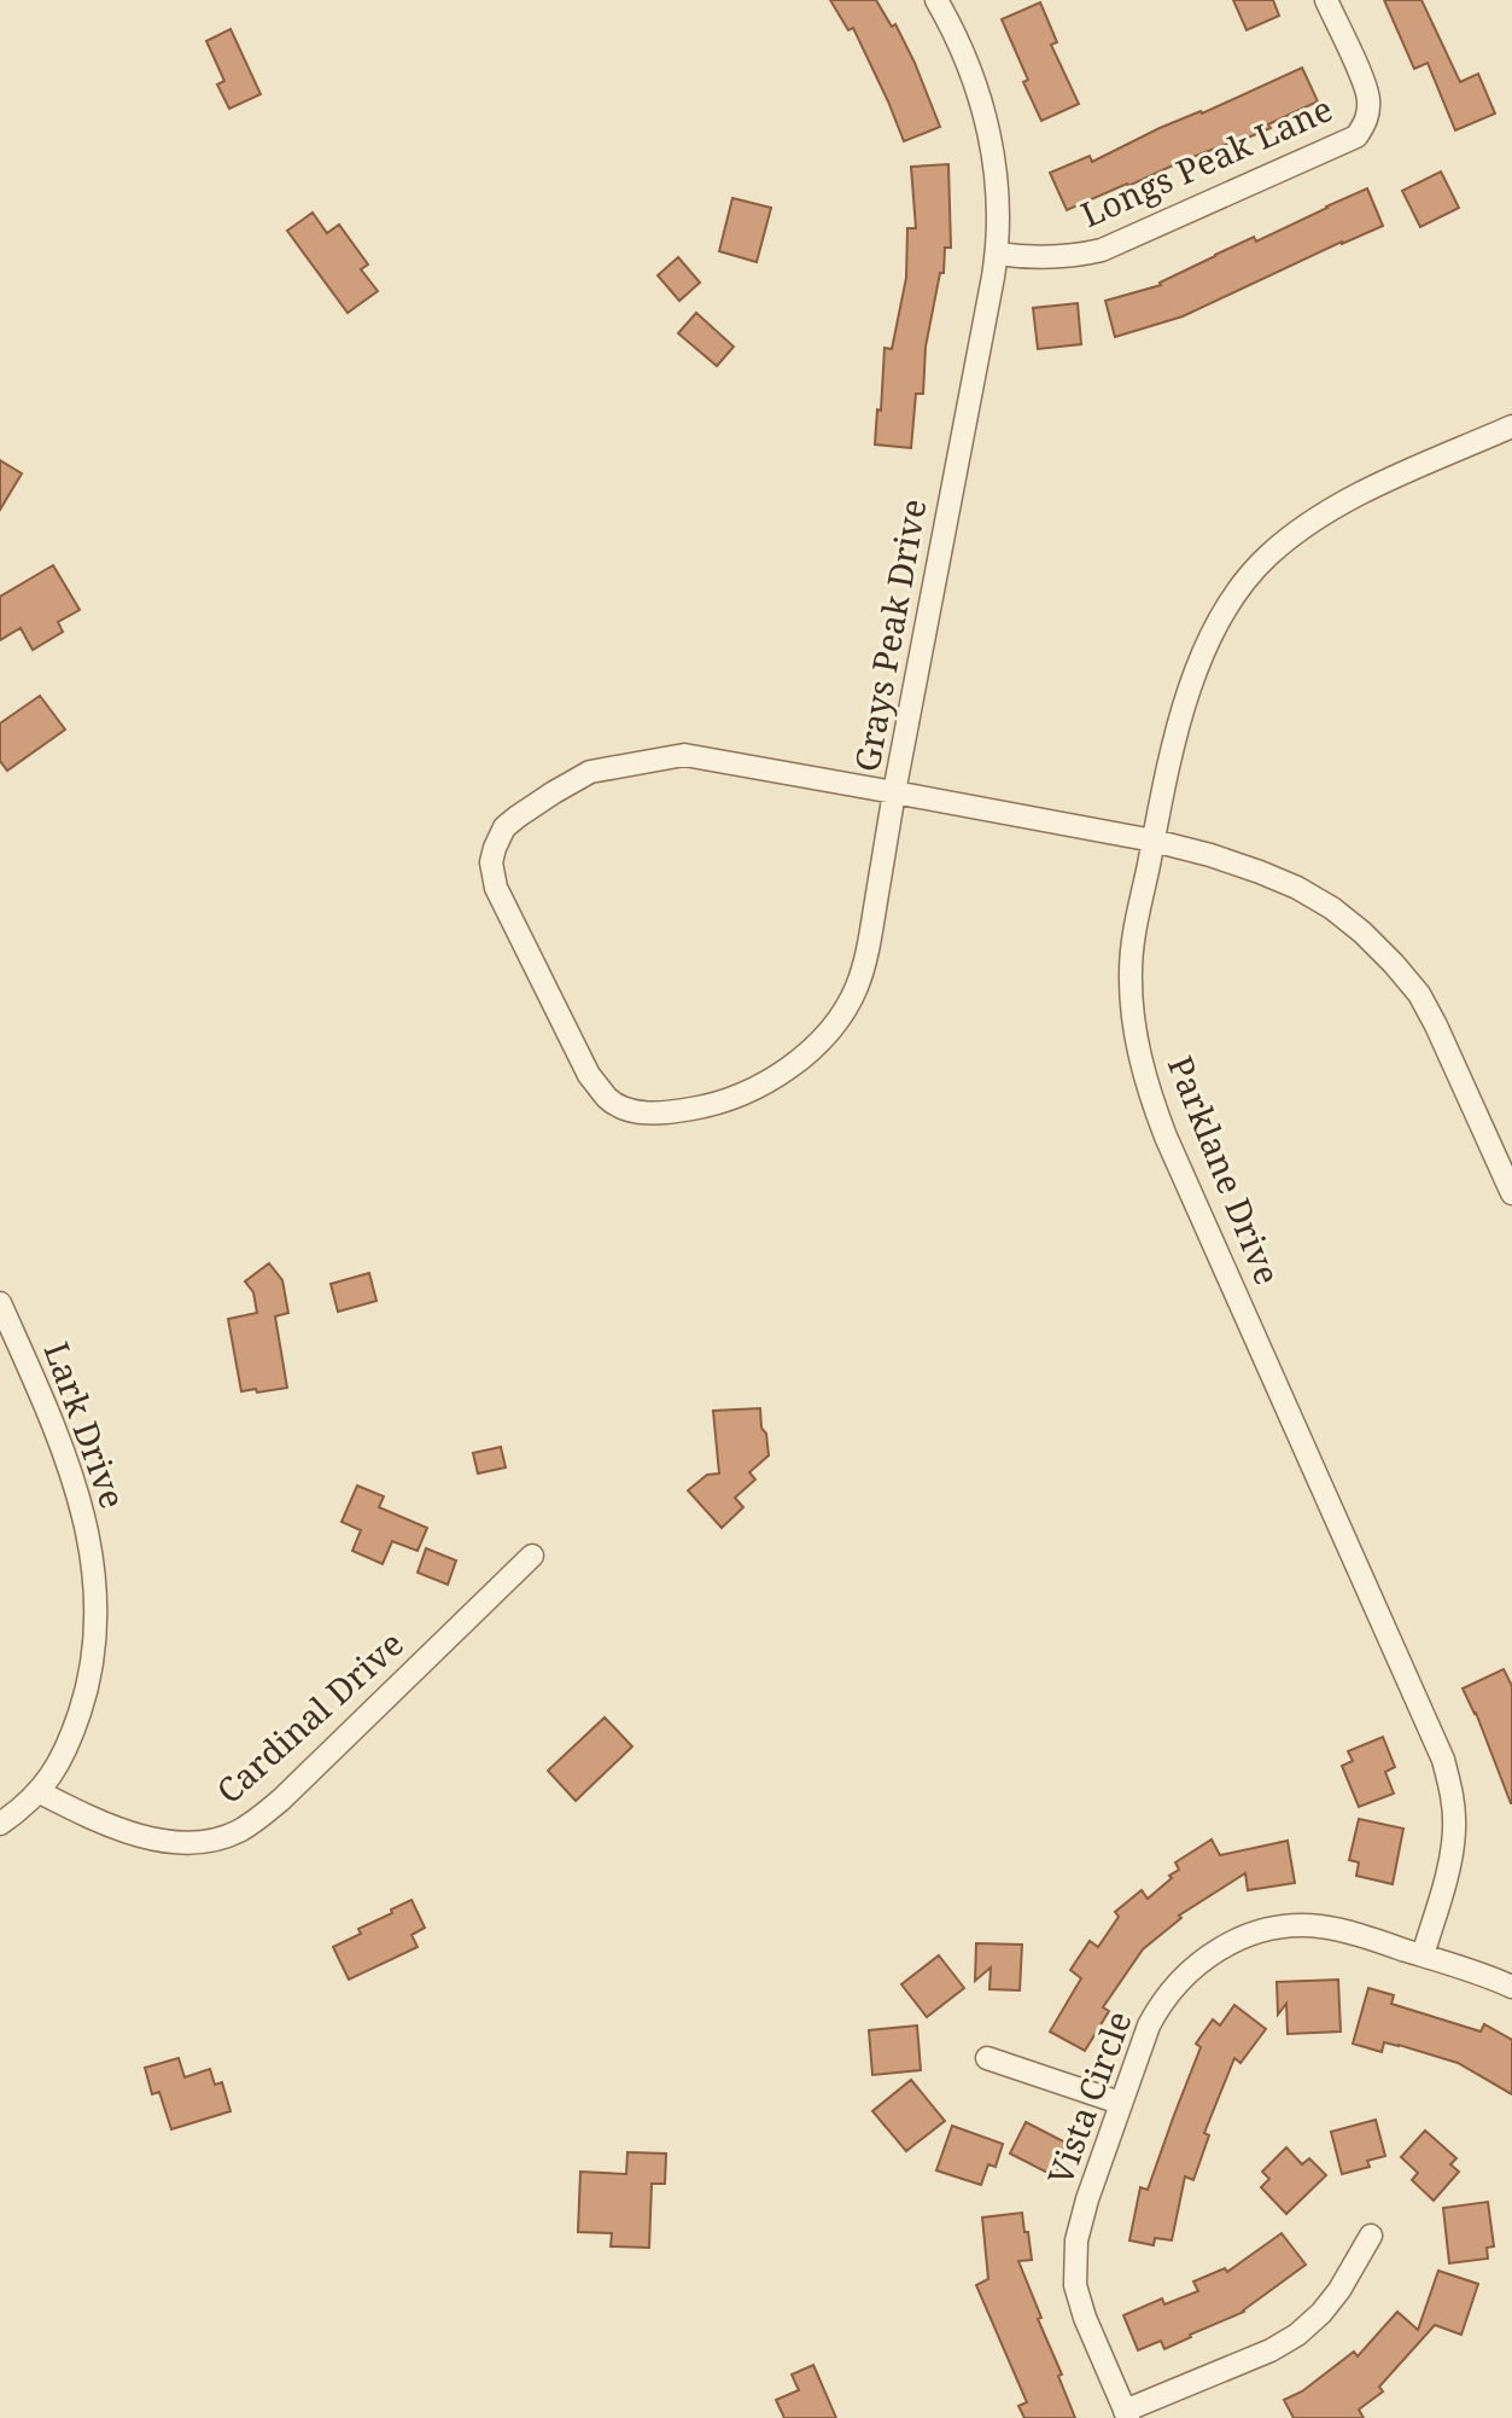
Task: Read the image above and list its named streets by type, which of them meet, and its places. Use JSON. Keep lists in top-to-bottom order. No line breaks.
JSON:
{"streets":{"street":["Longs Peak Lane","Grays Peak Drive","Parklane Drive","Lark Drive","Cardinal Drive","Vista Circle"]},"crossings":[["Longs Peak Lane","Grays Peak Drive"],["Grays Peak Drive","Parklane Drive"],["Parklane Drive","Vista Circle"],["Lark Drive","Cardinal Drive"]]}
